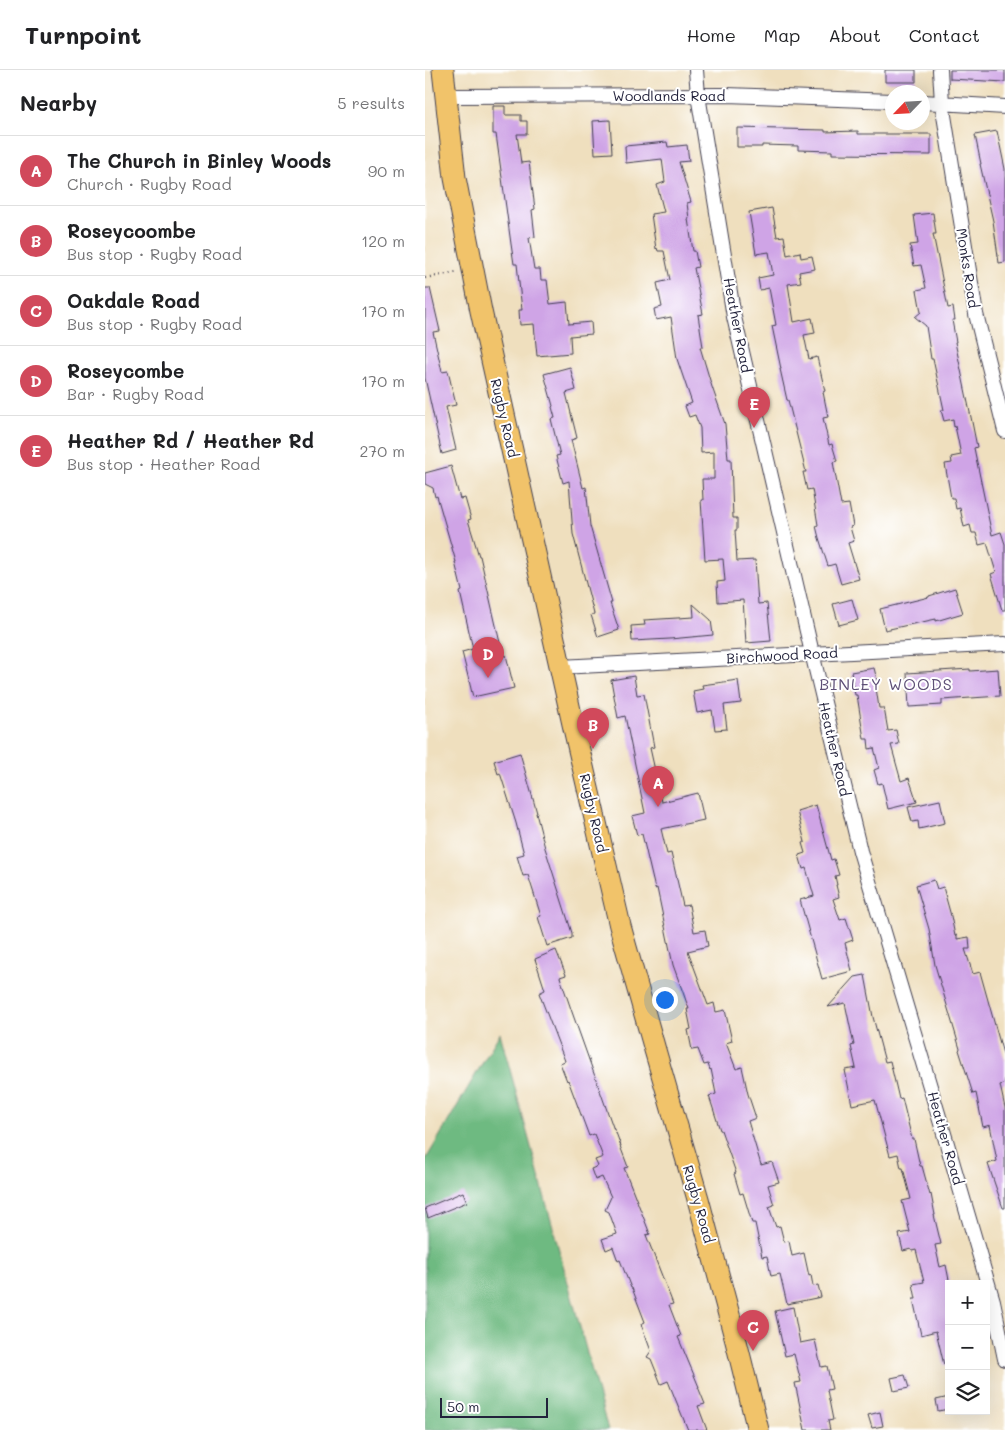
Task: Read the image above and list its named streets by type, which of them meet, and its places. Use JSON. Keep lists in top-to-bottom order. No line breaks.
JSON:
{"streets":{"main road":["Rugby Road"],"street":["Woodlands Road","Monks Road","Heather Road","Birchwood Road"]},"crossings":[["Woodlands Road","Heather Road"],["Woodlands Road","Rugby Road"],["Heather Road","Birchwood Road"],["Rugby Road","Birchwood Road"]],"districts":["BINLEY WOODS"],"scale_bar":"50 m","north":"bottom left","page":{"header":"Turnpoint","nav":["Home","Map","About","Contact"],"heading":["Nearby","5 results"],"list":[{"mark":"A","name":"The Church in Binley Woods","note":"Church · Rugby Road","value":"90 m"},{"mark":"B","name":"Roseycoombe","note":"Bus stop · Rugby Road","value":"120 m"},{"mark":"C","name":"Oakdale Road","note":"Bus stop · Rugby Road","value":"170 m"},{"mark":"D","name":"Roseycombe","note":"Bar · Rugby Road","value":"170 m"},{"mark":"E","name":"Heather Rd / Heather Rd","note":"Bus stop · Heather Road","value":"270 m"}],"pins":["E","D","B","A","C"],"map_buttons":["+","−"],"scale":"50 m"}}
